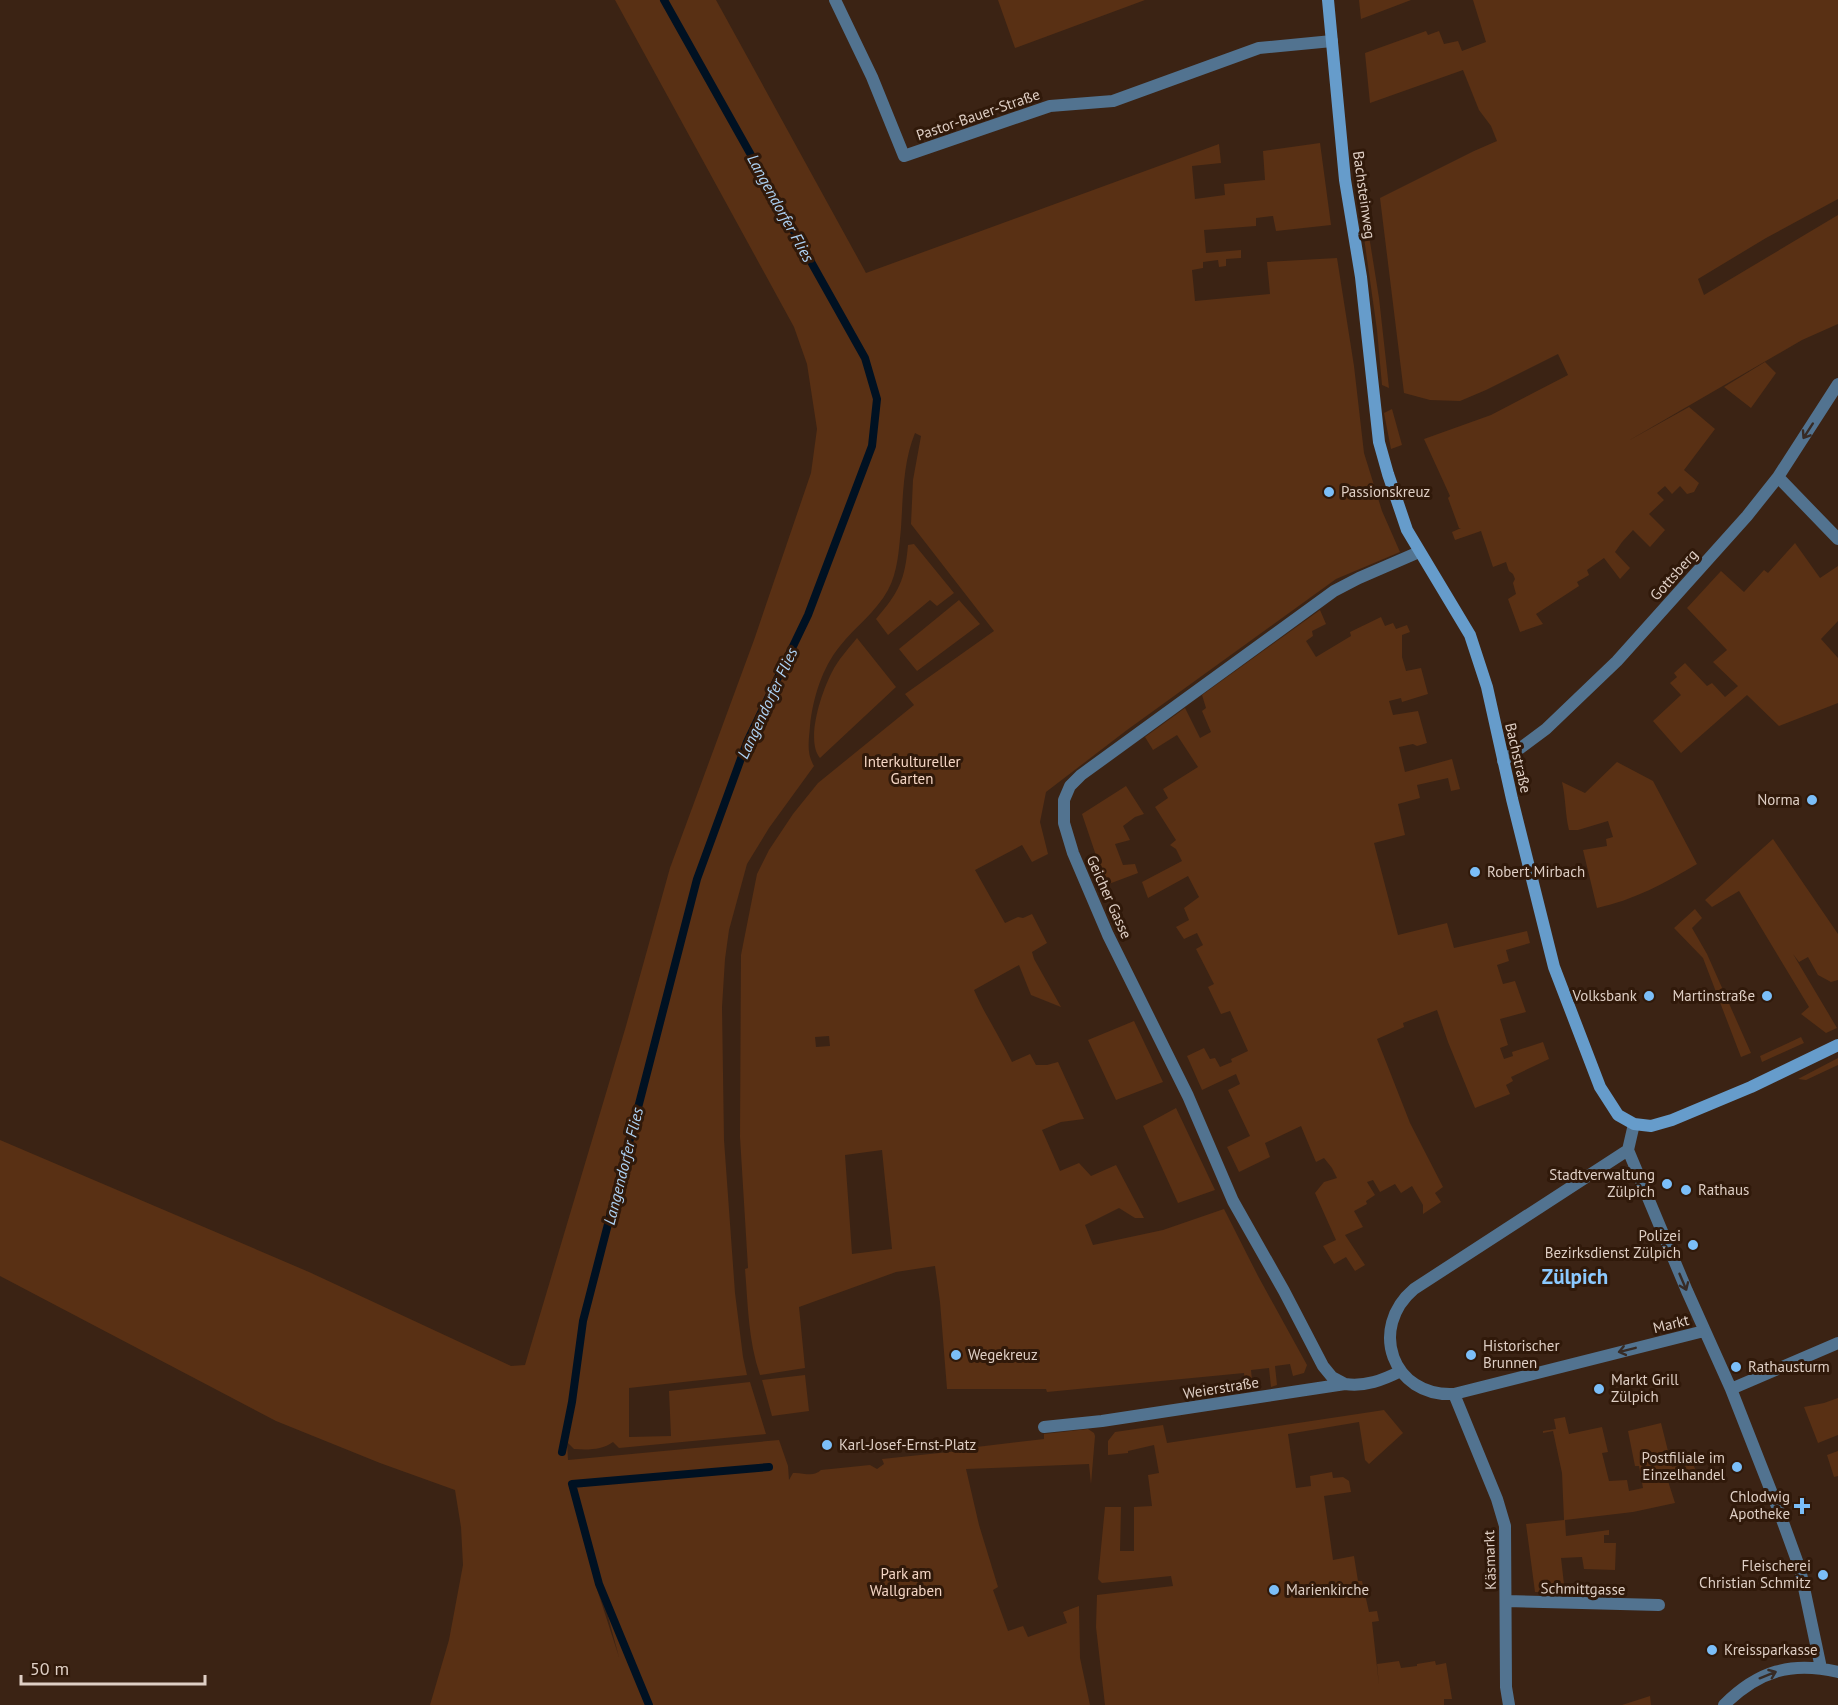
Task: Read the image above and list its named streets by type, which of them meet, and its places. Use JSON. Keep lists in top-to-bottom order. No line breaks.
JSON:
{"streets":{"street":["Pastor-Bauer-Straße","Bachsteinweg","Gottsberg","Bachstraße","Geicher Gasse","Markt","Weierstraße","Käsmarkt","Schmittgasse"]},"crossings":[["Pastor-Bauer-Straße","Bachsteinweg"],["Bachsteinweg","Bachstraße"],["Gottsberg","Bachstraße"],["Bachstraße","Geicher Gasse"],["Geicher Gasse","Weierstraße"],["Markt","Weierstraße"],["Markt","Käsmarkt"],["Käsmarkt","Schmittgasse"]],"districts":["Zülpich"],"water":["Langendorfer Flies"],"parks":["Interkultureller Garten","Park am Wallgraben"],"places":{"other":["Passionskreuz","Norma","Robert Mirbach","Volksbank","Martinstraße","Stadtverwaltung Zülpich","Rathaus","Polizei Bezirksdienst Zülpich","Wegekreuz","Historischer Brunnen","Rathausturm","Markt Grill Zülpich","Karl-Josef-Ernst-Platz","Postfiliale im Einzelhandel","Fleischerei Christian Schmitz","Marienkirche","Kreissparkasse"],"health":["Chlodwig Apotheke"]},"scale_bar":"50 m"}
